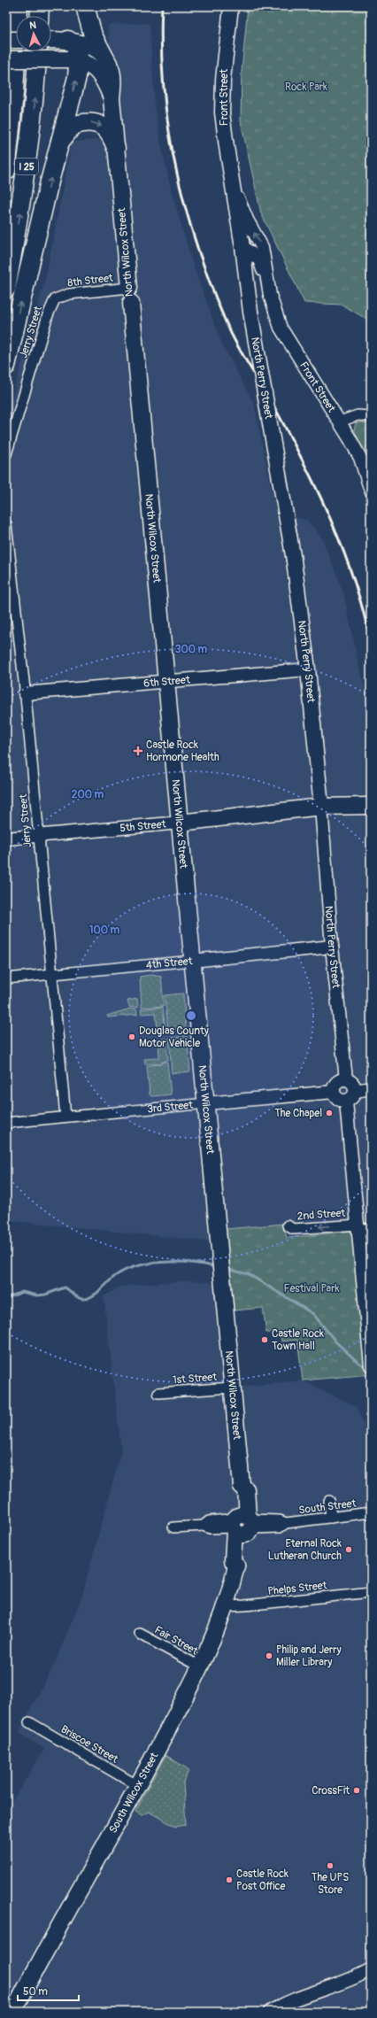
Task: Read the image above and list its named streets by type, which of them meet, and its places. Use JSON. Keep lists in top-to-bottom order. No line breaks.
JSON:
{"streets":{"highway":["I 25"],"main road":["Front Street","North Wilcox Street","North Perry Street","5th Street","South Wilcox Street"],"street":["8th Street","Jerry Street","6th Street","4th Street","3rd Street","2nd Street","1st Street","South Street","Phelps Street","Fair Street","Briscoe Street"]},"crossings":[["Front Street","North Perry Street"],["North Wilcox Street","8th Street"],["North Wilcox Street","6th Street"],["North Wilcox Street","5th Street"],["North Wilcox Street","4th Street"],["North Wilcox Street","3rd Street"],["North Wilcox Street","1st Street"],["North Wilcox Street","South Street"],["North Wilcox Street","South Wilcox Street"],["8th Street","Jerry Street"],["Jerry Street","6th Street"],["Jerry Street","5th Street"],["Jerry Street","4th Street"],["Jerry Street","3rd Street"],["North Perry Street","6th Street"],["North Perry Street","5th Street"],["North Perry Street","4th Street"],["North Perry Street","3rd Street"],["South Street","South Wilcox Street"],["Phelps Street","South Wilcox Street"],["Fair Street","South Wilcox Street"],["Briscoe Street","South Wilcox Street"]],"one_way":["2nd Street"],"parks":["Rock Park","Festival Park"],"places":{"health":["Castle Rock Hormone Health"],"other":["Douglas County Motor Vehicle","The Chapel","Castle Rock Town Hall","Eternal Rock Lutheran Church","Philip and Jerry Miller Library","CrossFit","The UPS Store","Castle Rock Post Office"]},"scale_bar":"50 m","north":"top","rings":["300 m","200 m","100 m"]}
